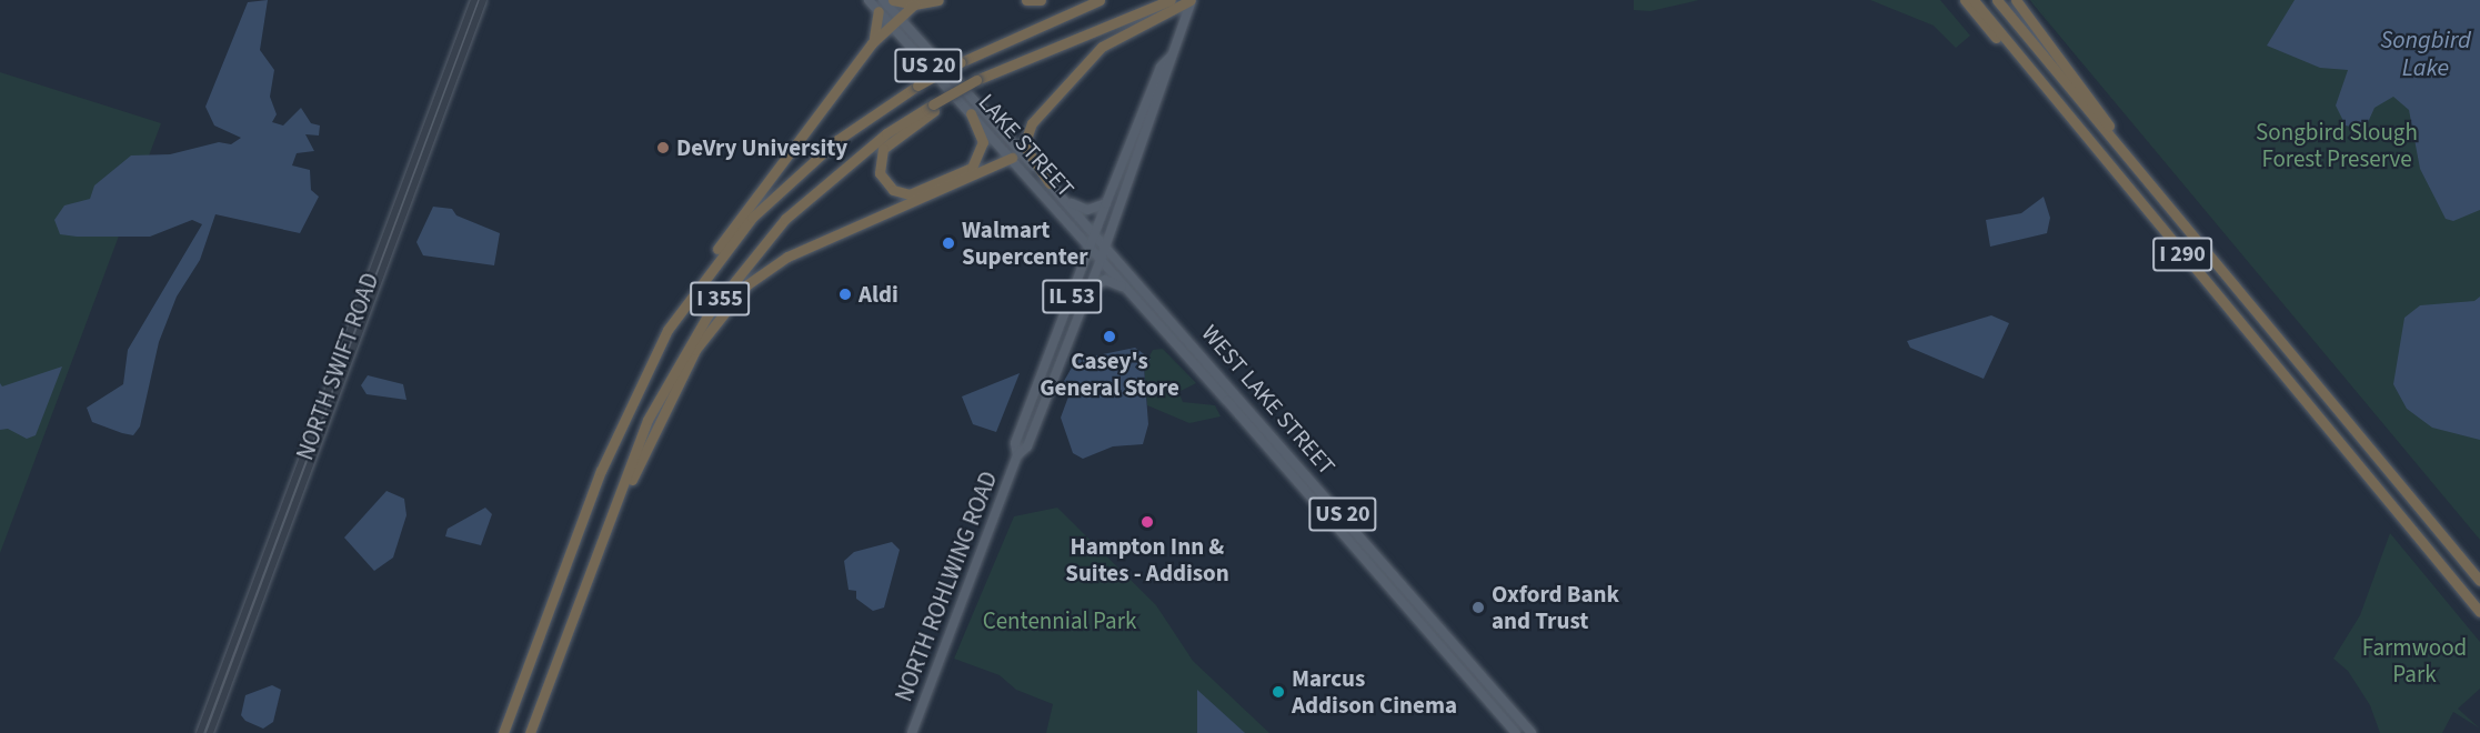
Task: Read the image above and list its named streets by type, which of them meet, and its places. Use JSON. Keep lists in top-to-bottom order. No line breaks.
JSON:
{"streets":{"highway":["I 290","I 355"],"main road":["US 20","LAKE STREET","IL 53","WEST LAKE STREET","NORTH ROHLWING ROAD"],"street":["NORTH SWIFT ROAD"]},"crossings":[["LAKE STREET","WEST LAKE STREET"],["LAKE STREET","NORTH ROHLWING ROAD"],["WEST LAKE STREET","NORTH ROHLWING ROAD"]],"water":["Songbird Lake"],"parks":["Songbird Slough Forest Preserve","Centennial Park","Farmwood Park"],"places":["DeVry University","Walmart Supercenter","Aldi","Casey's General Store","Hampton Inn & Suites - Addison","Oxford Bank and Trust","Marcus Addison Cinema"]}
